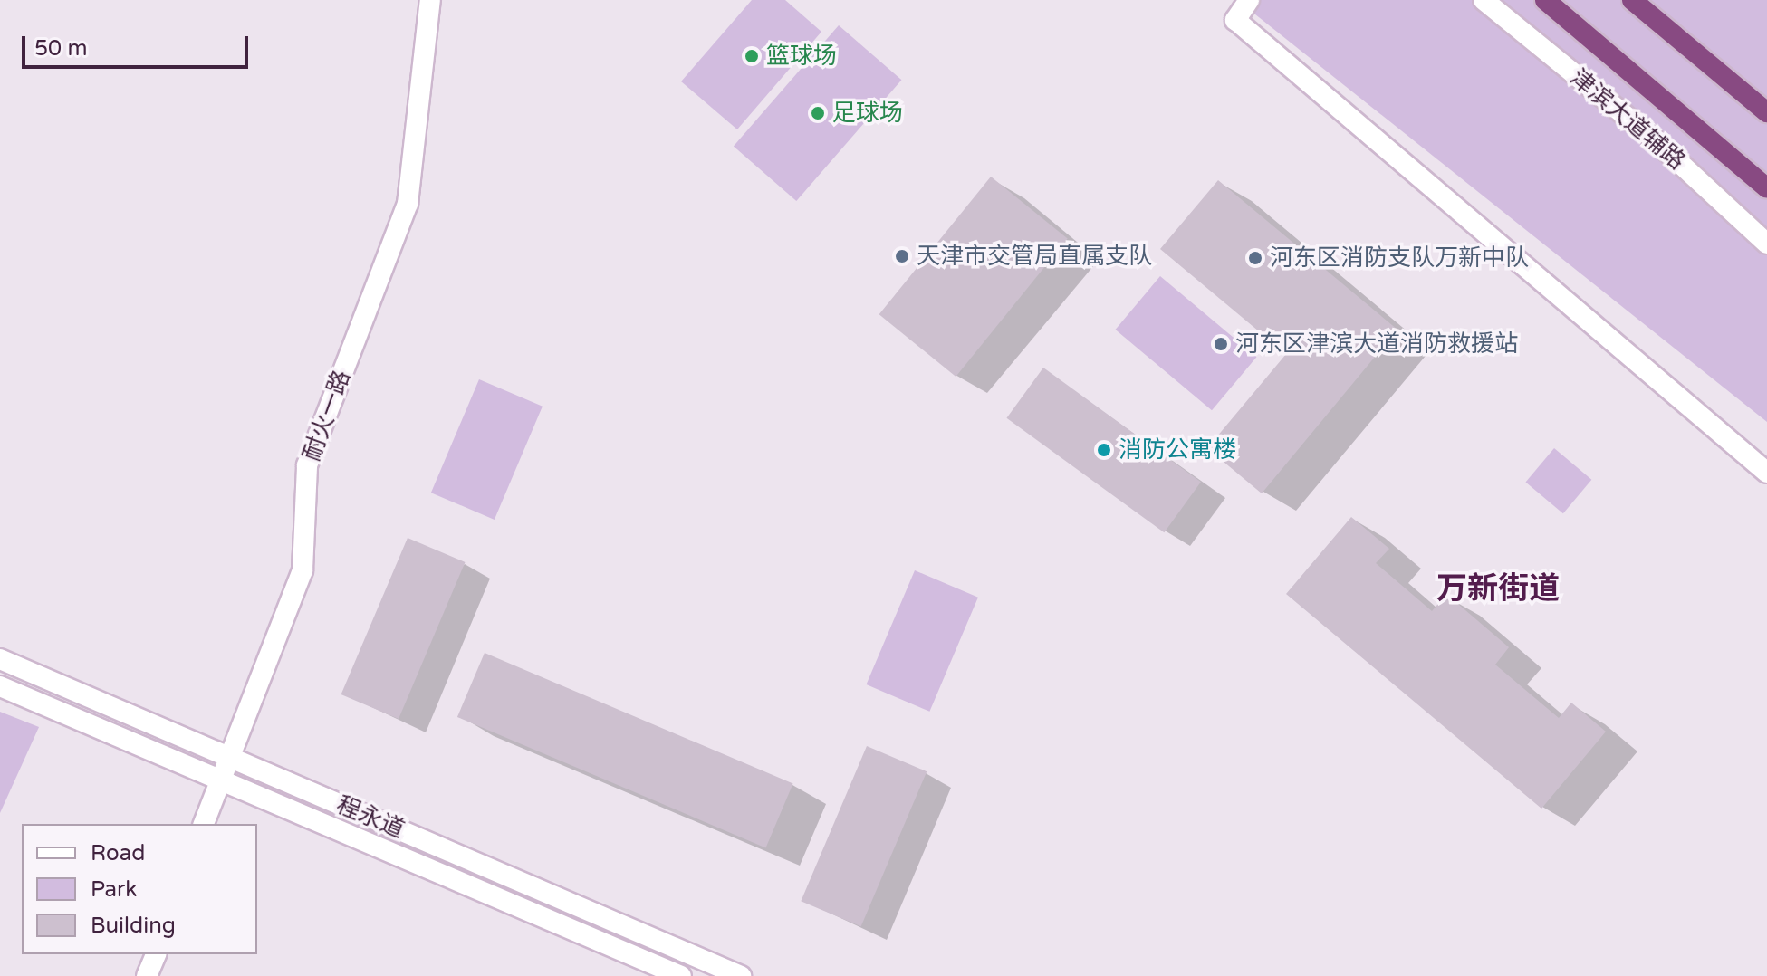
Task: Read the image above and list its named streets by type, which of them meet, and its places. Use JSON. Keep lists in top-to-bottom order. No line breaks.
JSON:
{"streets":{"street":["津滨大道辅路","耐火一路","程永道"]},"crossings":[["耐火一路","程永道"]],"districts":["万新街道"],"places":["篮球场","足球场","天津市交管局直属支队","河东区消防支队万新中队","河东区津滨大道消防救援站","消防公寓楼"],"legend":["Road","Park","Building"],"scale_bar":"50 m"}
